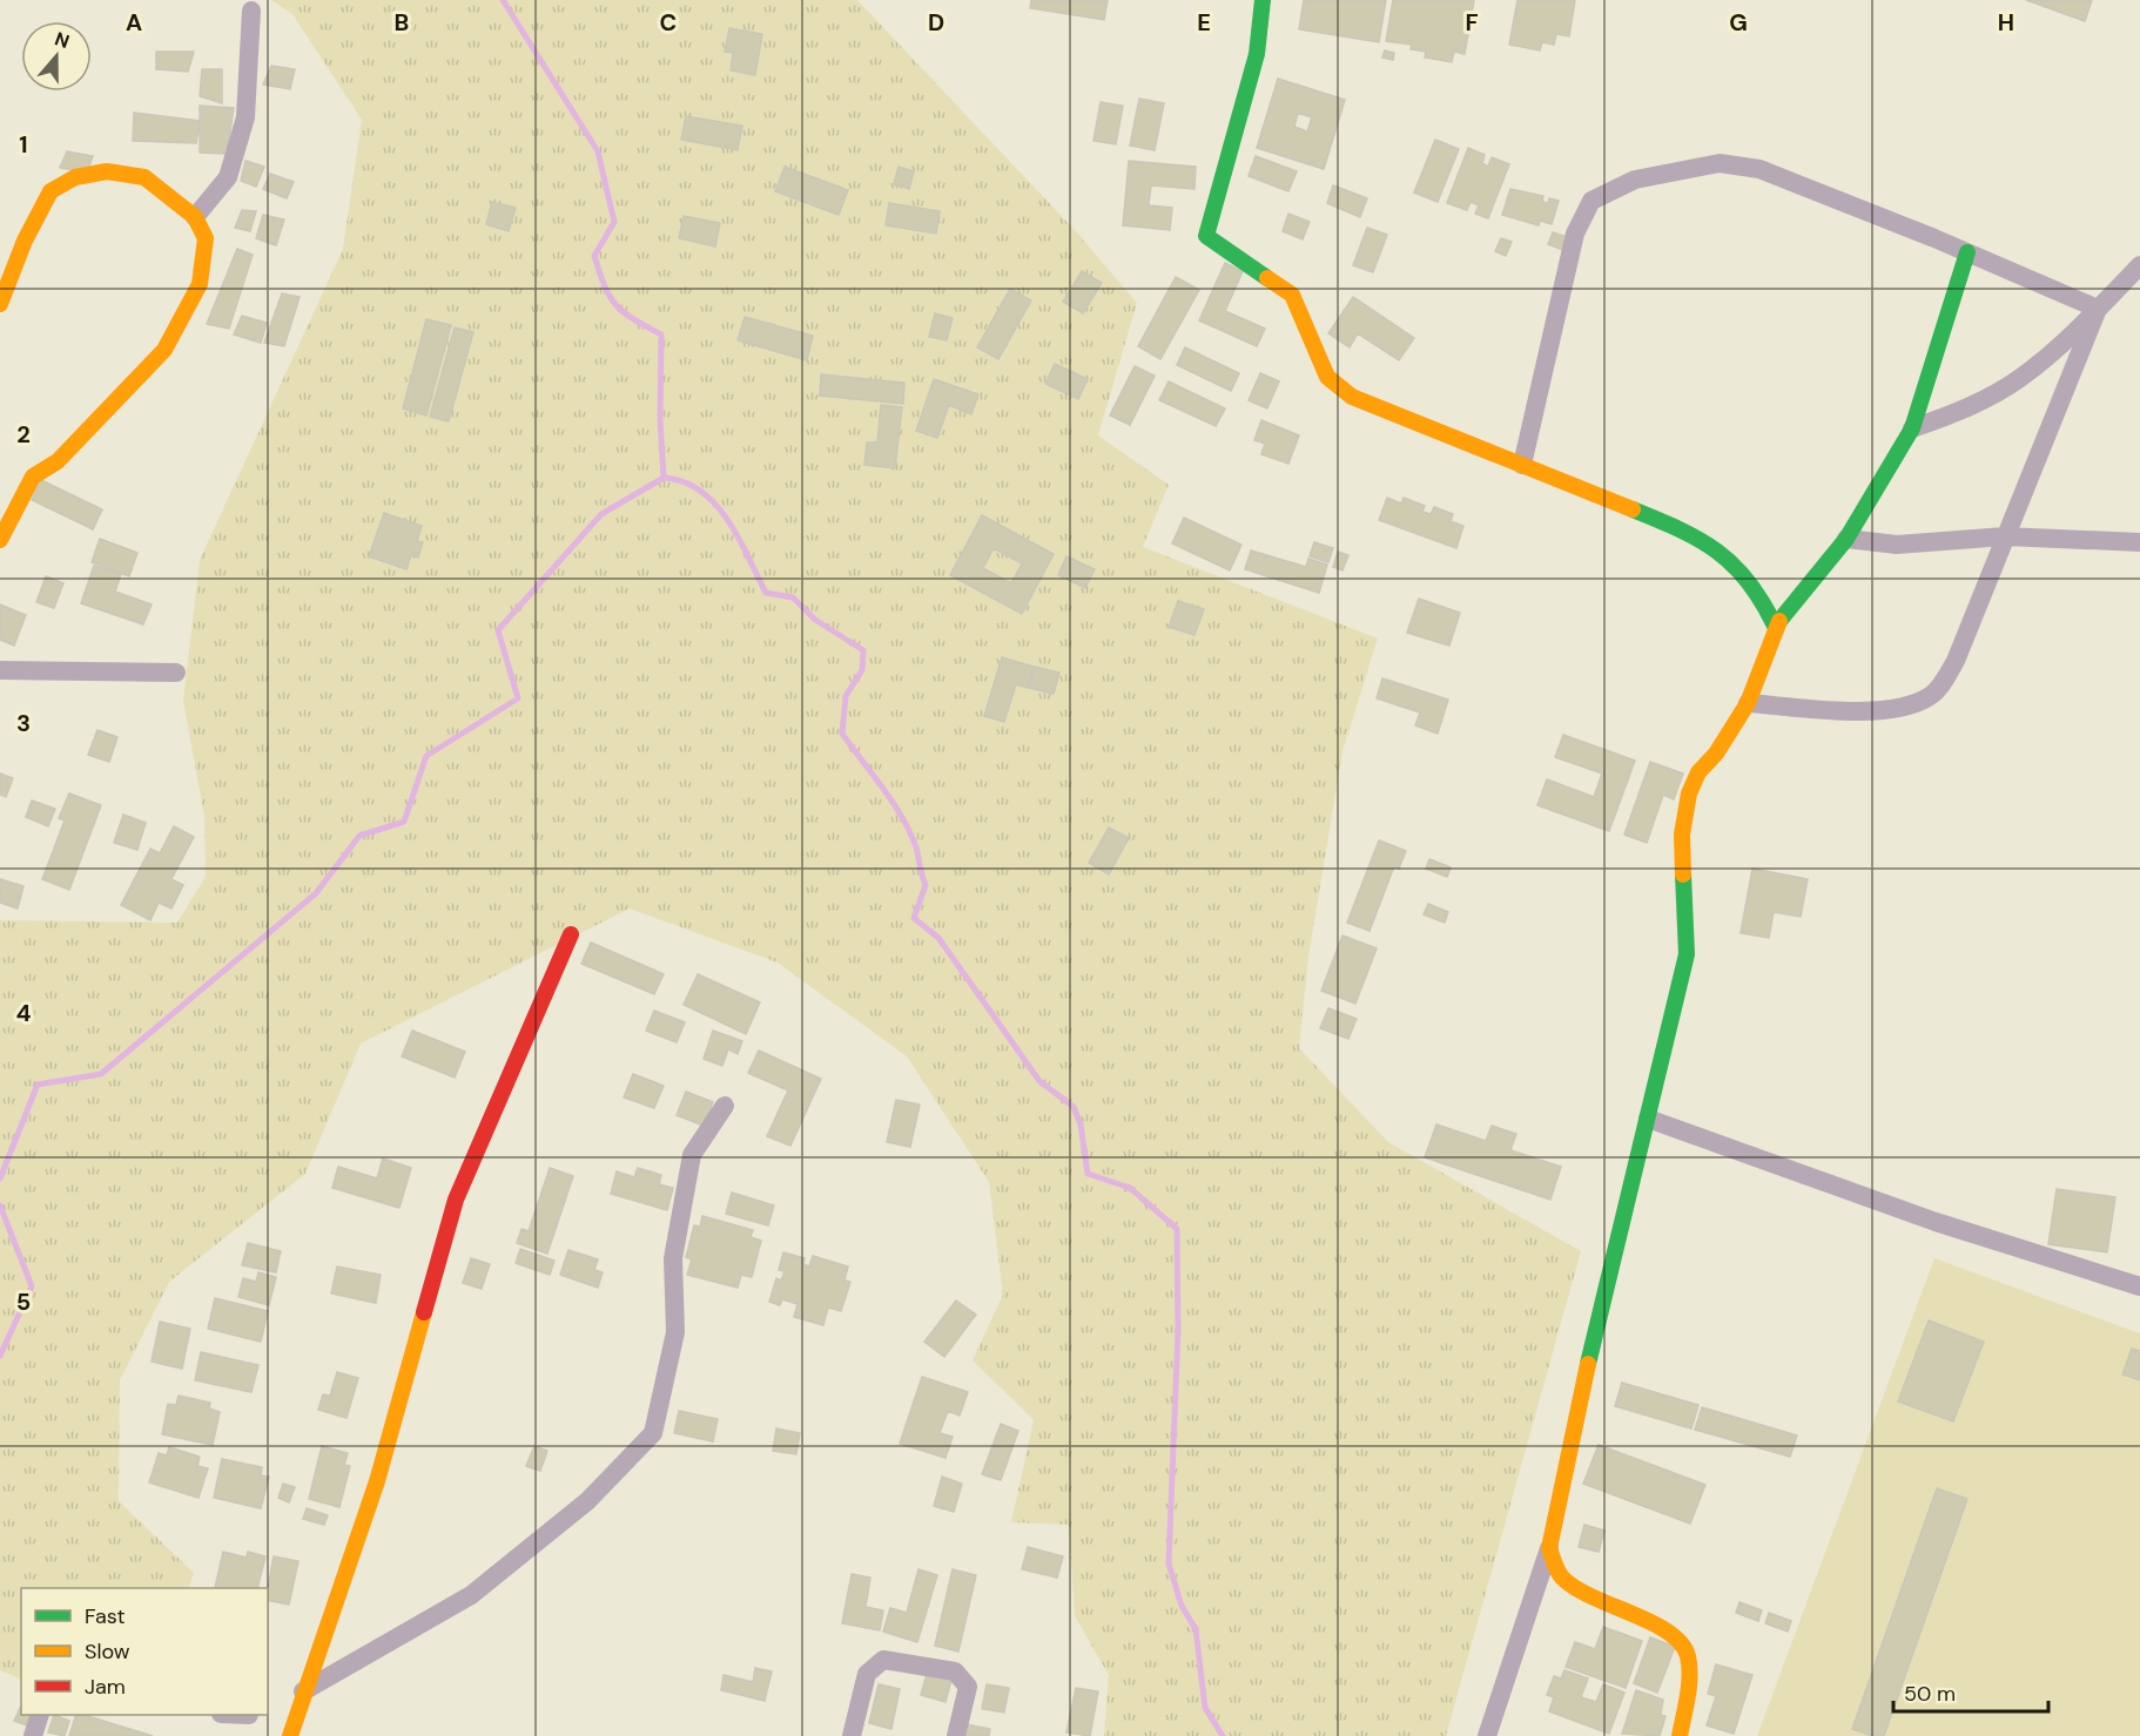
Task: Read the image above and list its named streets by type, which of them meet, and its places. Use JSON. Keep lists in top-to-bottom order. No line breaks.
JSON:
{"legend":["Fast","Slow","Jam"],"scale_bar":"50 m","north":"top","grid":{"columns":["A","B","C","D","E","F","G","H"],"rows":["1","2","3","4","5"]}}
